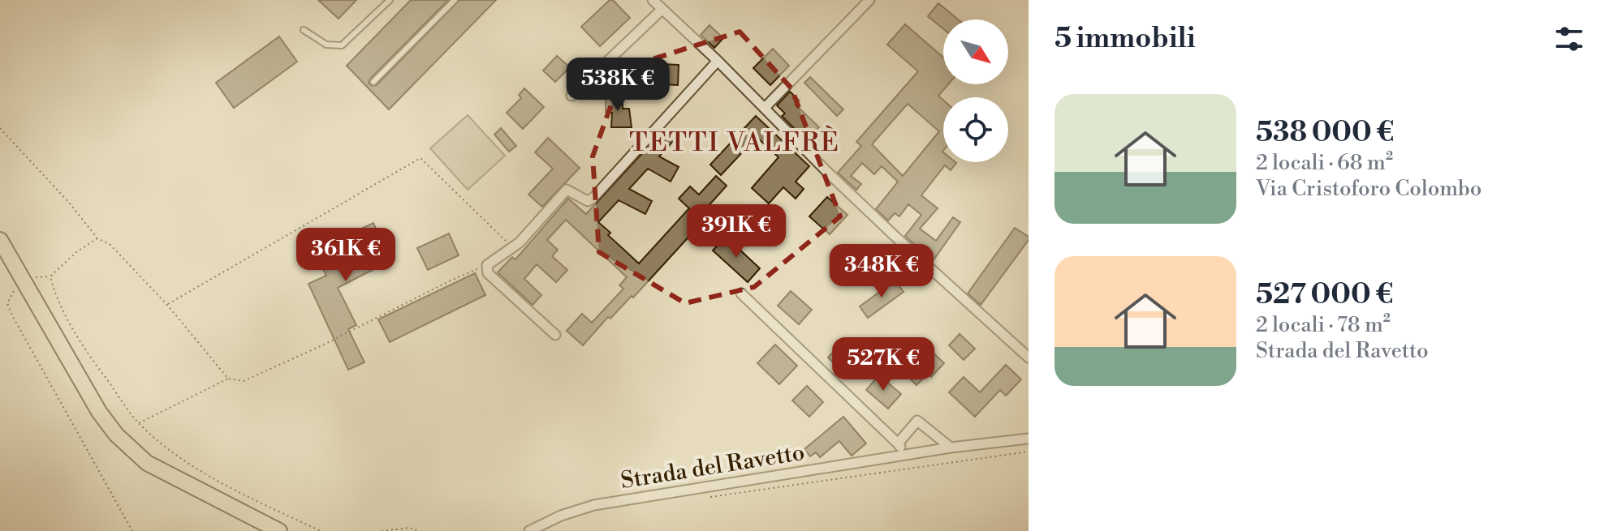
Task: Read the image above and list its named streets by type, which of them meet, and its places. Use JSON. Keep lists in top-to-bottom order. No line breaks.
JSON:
{"streets":{"street":["Strada del Ravetto"]},"districts":["TETTI VALFRÈ"],"north":"bottom right","page":{"heading":"5 immobili","price":["538K €","391K €","361K €","348K €","527K €"],"list":[{"name":"538 000 €","note":"2 locali · 68 m² · Via Cristoforo Colombo"},{"name":"527 000 €","note":"2 locali · 78 m² · Strada del Ravetto"}]}}
